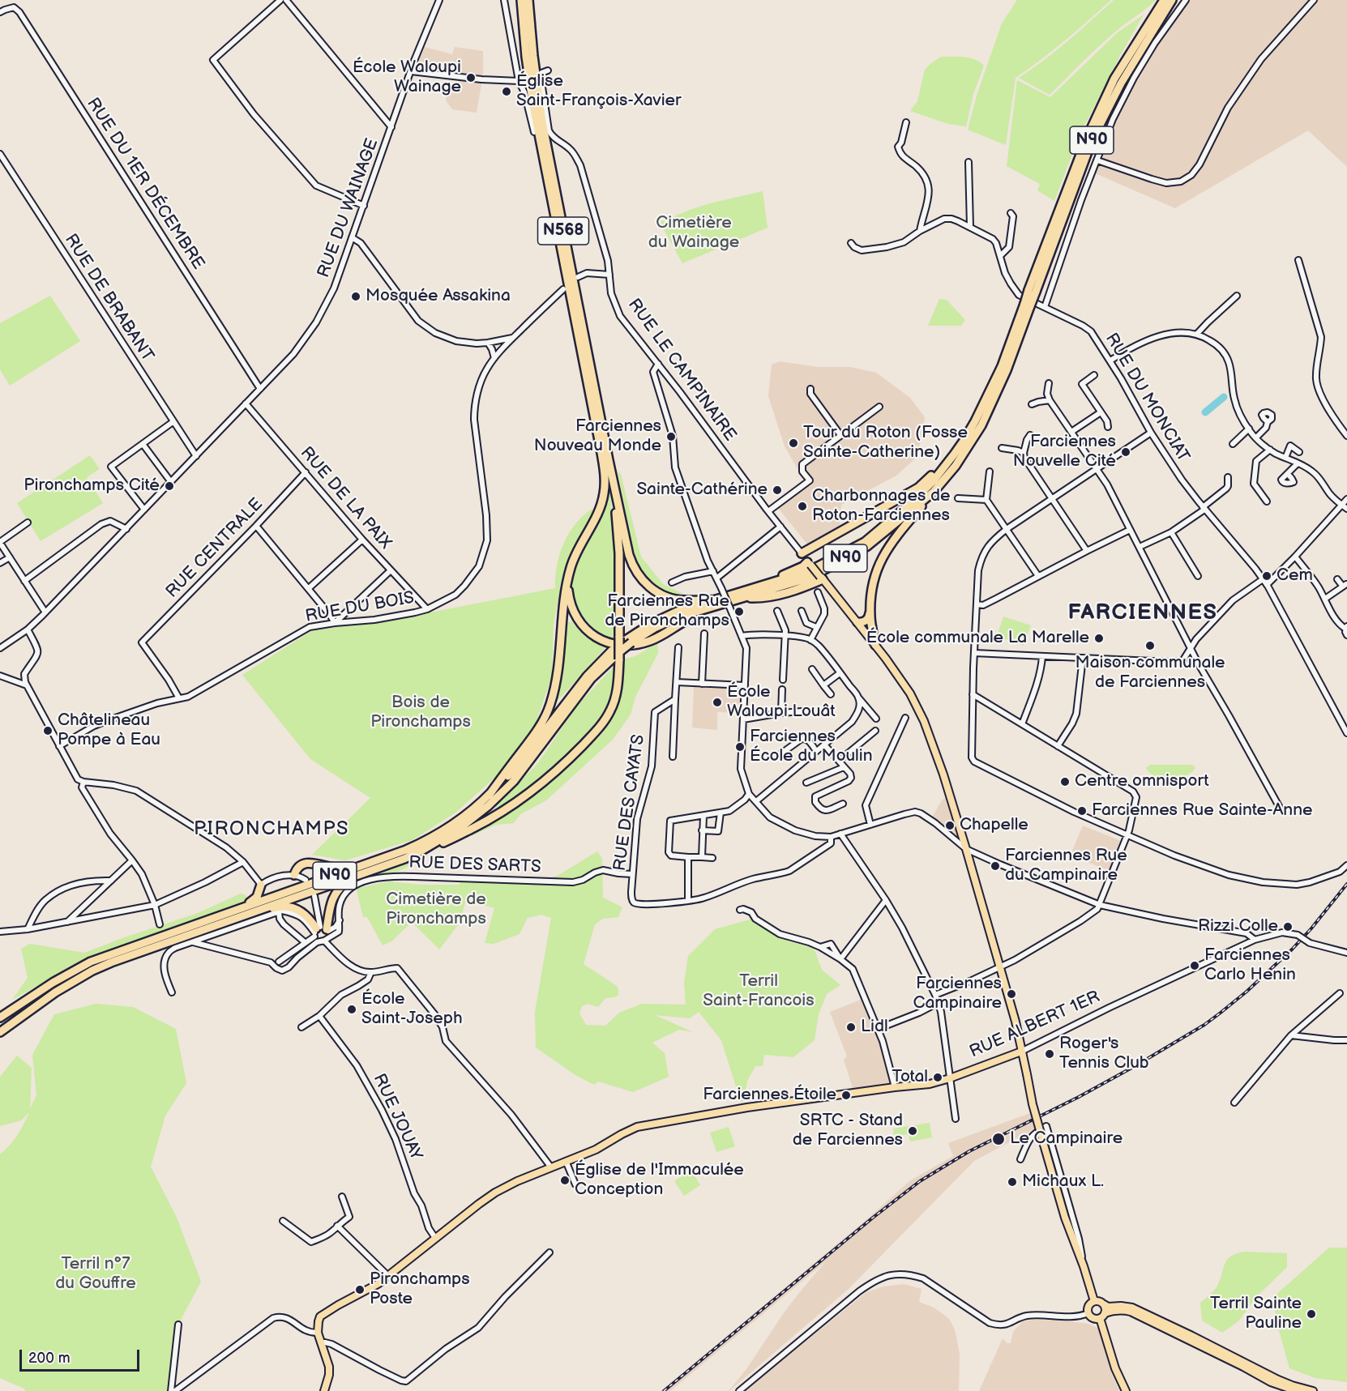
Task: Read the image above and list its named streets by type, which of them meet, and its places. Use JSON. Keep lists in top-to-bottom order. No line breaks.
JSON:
{"streets":{"highway":["N90","N568"],"main road":["RUE LE CAMPINAIRE","RUE ALBERT 1ER"],"street":["RUE DU 1ER DÉCEMBRE","RUE DU WAINAGE","RUE DE BRABANT","RUE DU MONCIAT","RUE DE LA PAIX","RUE CENTRALE","RUE DU BOIS","RUE DES CAYATS","RUE DES SARTS","RUE JOUAY"]},"crossings":[["RUE DU 1ER DÉCEMBRE","RUE DU WAINAGE"],["RUE DU WAINAGE","RUE DE BRABANT"],["RUE DU WAINAGE","RUE DE LA PAIX"],["RUE DE LA PAIX","RUE CENTRALE"],["RUE DE LA PAIX","RUE DU BOIS"],["RUE CENTRALE","RUE DU BOIS"],["RUE DES CAYATS","RUE DES SARTS"],["RUE ALBERT 1ER","RUE JOUAY"]],"districts":["FARCIENNES","PIRONCHAMPS"],"parks":["Cimetière du Wainage","Bois de Pironchamps","Cimetière de Pironchamps","Terril Saint-Francois","Terril n°7 du Gouffre"],"places":["École Waloupi Wainage","Église Saint-François-Xavier","Mosquée Assakina","Farciennes Nouveau Monde","Tour du Roton (Fosse Sainte-Catherine)","Farciennes Nouvelle Cité","Pironchamps Cité","Sainte-Cathérine","Charbonnages de Roton-Farciennes","Cem","Farciennes Rue de Pironchamps","École communale La Marelle","Maison communale de Farciennes","École Waloupi Louât","Châtelineau Pompe à Eau","Farciennes École du Moulin","Centre omnisport","Farciennes Rue Sainte-Anne","Chapelle","Farciennes Rue du Campinaire","Rizzi Colle","Farciennes Carlo Henin","Farciennes Campinaire","École Saint-Joseph","Lidl","Roger's Tennis Club","Total","Farciennes Étoile","SRTC - Stand de Farciennes","Le Campinaire","Église de l'Immaculée Conception","Michaux L.","Pironchamps Poste","Terril Sainte Pauline"],"scale_bar":"200 m"}
